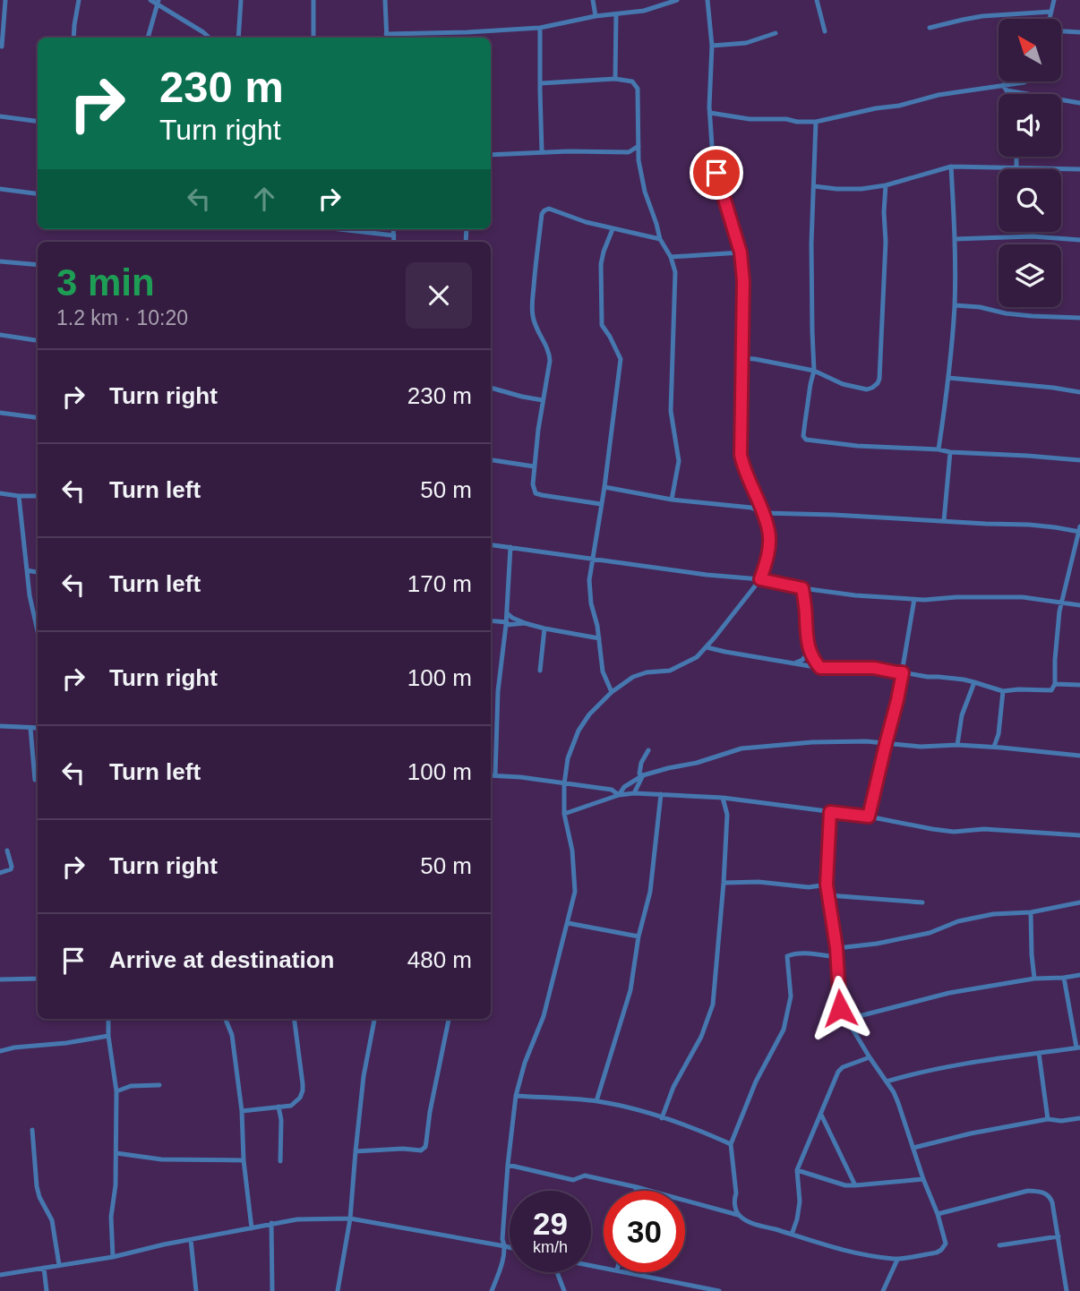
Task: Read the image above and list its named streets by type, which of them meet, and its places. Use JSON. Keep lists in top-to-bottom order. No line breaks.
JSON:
{"north":"top left","page":{"turn":["230 m","Turn right"],"heading":["3 min","1.2 km · 10:20"],"list":[{"name":"Turn right","value":"230 m"},{"name":"Turn left","value":"50 m"},{"name":"Turn left","value":"170 m"},{"name":"Turn right","value":"100 m"},{"name":"Turn left","value":"100 m"},{"name":"Turn right","value":"50 m"},{"name":"Arrive at destination","value":"480 m"}],"speed":"29 km/h","limit":"30"}}
